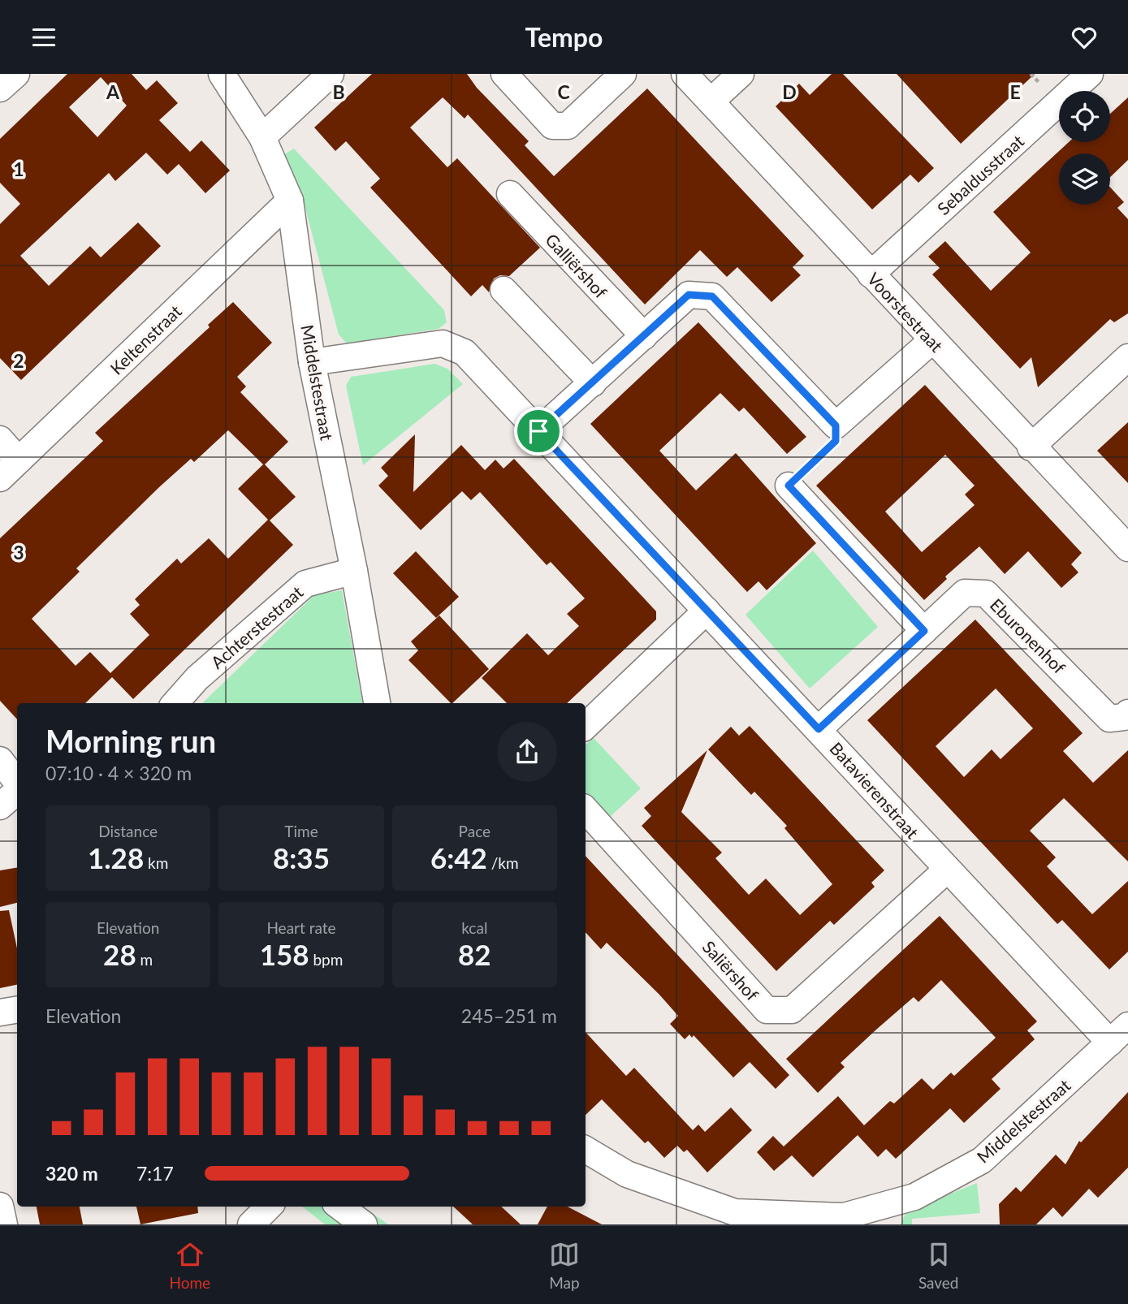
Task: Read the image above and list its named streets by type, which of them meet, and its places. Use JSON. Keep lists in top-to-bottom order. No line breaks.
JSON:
{"streets":{"street":["Sebaldusstraat","Galliërshof","Voorstestraat","Keltenstraat","Middelstestraat","Achterstestraat","Eburonenhof","Batavierenstraat","Saliërshof"]},"crossings":[["Sebaldusstraat","Voorstestraat"],["Keltenstraat","Middelstestraat"],["Middelstestraat","Achterstestraat"],["Middelstestraat","Batavierenstraat"],["Eburonenhof","Batavierenstraat"],["Batavierenstraat","Saliërshof"]],"page":{"header":"Tempo","heading":["Morning run","07:10 · 4 × 320 m"],"stats":[["Distance","1.28 km"],["Time","8:35"],["Pace","6:42 /km"],["Elevation","28 m"],["Heart rate","158 bpm"],["kcal","82"]],"chart":["Elevation","245–251 m"],"list":[{"name":"320 m","note":"7:17"}],"tabs":["Home","Map","Saved"]},"grid":{"columns":["A","B","C","D","E"],"rows":["1","2","3"]}}
